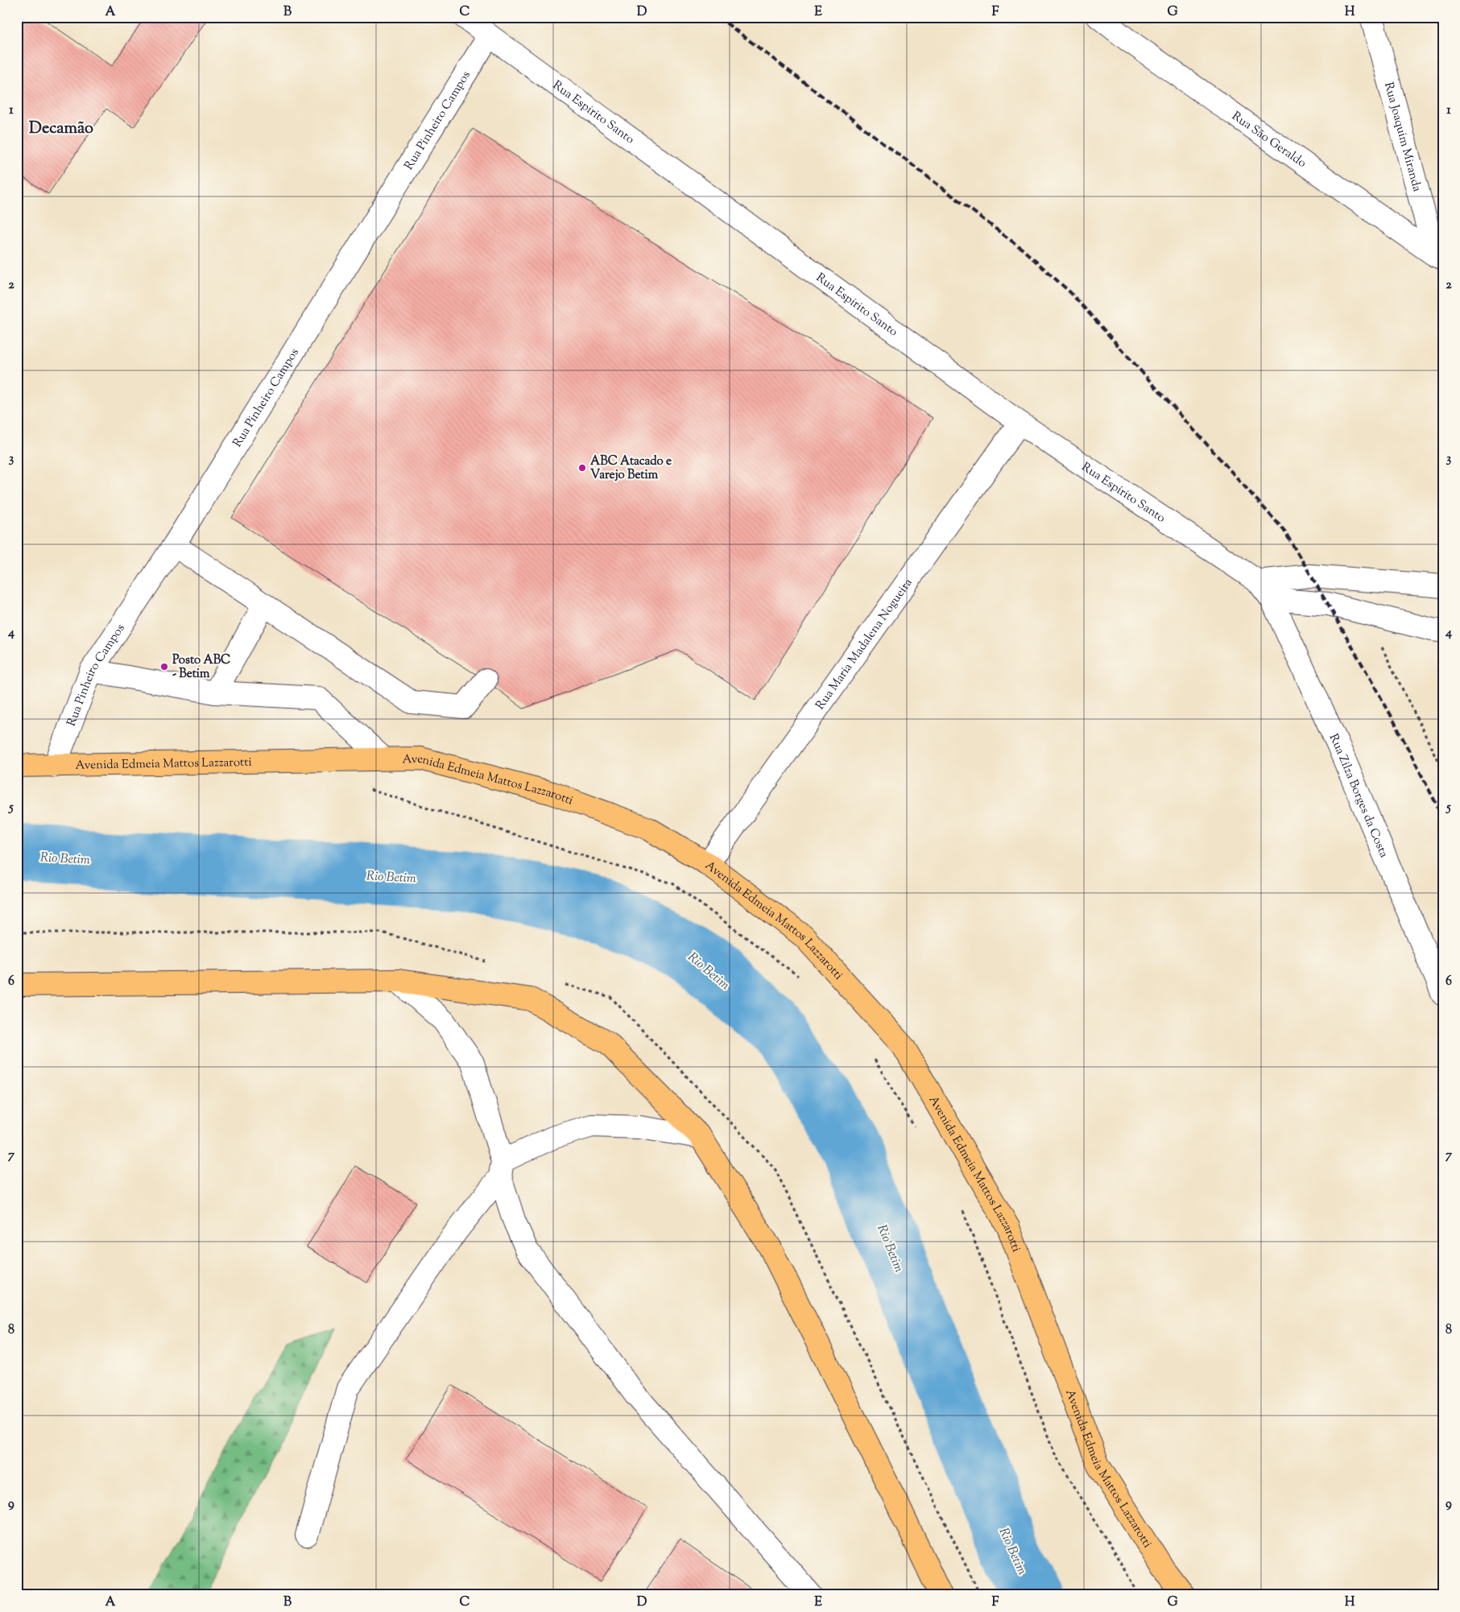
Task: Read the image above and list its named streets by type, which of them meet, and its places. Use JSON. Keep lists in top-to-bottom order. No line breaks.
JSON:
{"streets":{"main road":["Avenida Edmeia Mattos Lazzarotti"],"street":["Rua Espírito Santo","Rua Pinheiro Campos","Rua Joaquim Miranda","Rua São Geraldo","Rua Maria Madalena Nogueira","Rua Zilza Borges da Costa"]},"crossings":[["Rua Espírito Santo","Rua Pinheiro Campos"],["Rua Espírito Santo","Rua Maria Madalena Nogueira"],["Rua Espírito Santo","Rua Zilza Borges da Costa"],["Rua Pinheiro Campos","Avenida Edmeia Mattos Lazzarotti"],["Rua Joaquim Miranda","Rua São Geraldo"],["Rua Maria Madalena Nogueira","Avenida Edmeia Mattos Lazzarotti"]],"districts":["Decamão"],"water":["Rio Betim"],"places":["ABC Atacado e Varejo Betim","Posto ABC - Betim"],"grid":{"columns":["A","B","C","D","E","F","G","H"],"rows":["1","2","3","4","5","6","7","8","9"]}}
